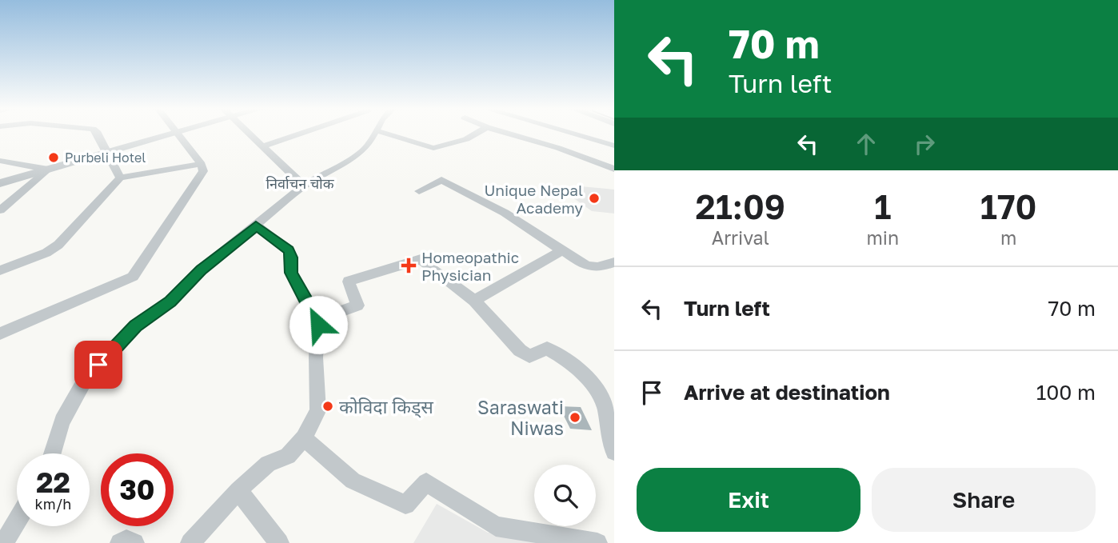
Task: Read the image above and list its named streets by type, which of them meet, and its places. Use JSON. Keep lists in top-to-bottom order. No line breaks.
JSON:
{"districts":["निर्वाचन चोक"],"places":{"other":["Purbeli Hotel","Unique Nepal Academy","कोविदा किड्स","Saraswati Niwas"],"health":["Homeopathic Physician"]},"page":{"turn":["70 m","Turn left"],"eta":["21:09","Arrival","1","min","170","m"],"list":[{"name":"Turn left","value":"70 m"},{"name":"Arrive at destination","value":"100 m"}],"speed":"22 km/h","limit":"30","buttons":["Exit","Share"]}}
